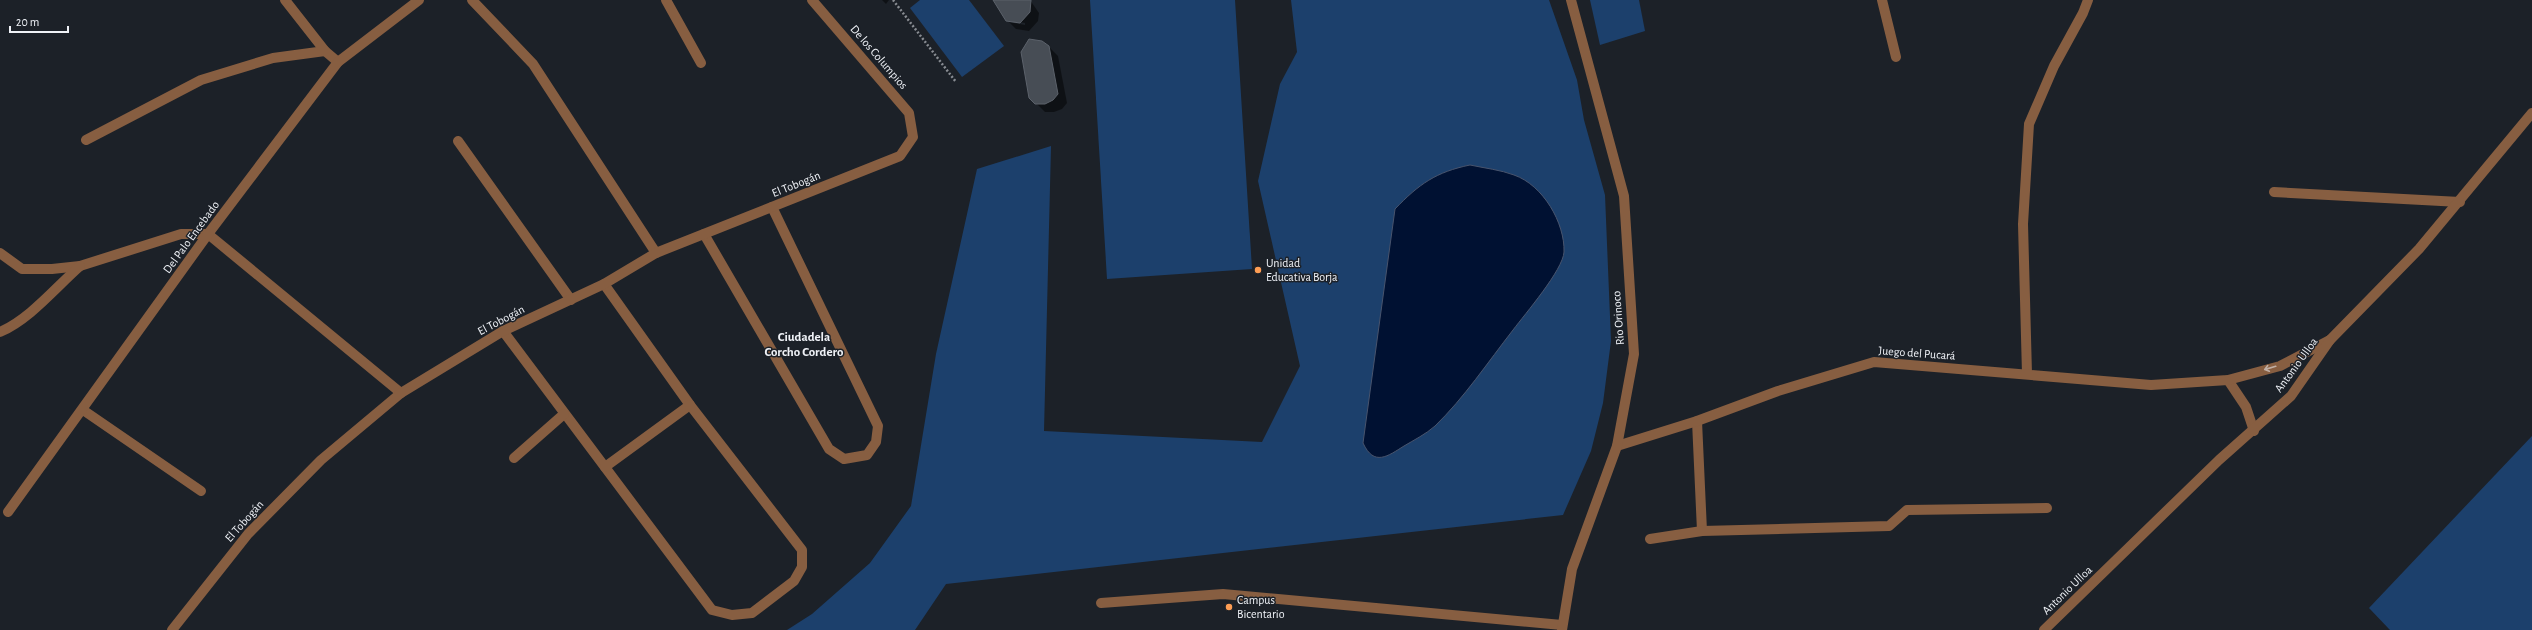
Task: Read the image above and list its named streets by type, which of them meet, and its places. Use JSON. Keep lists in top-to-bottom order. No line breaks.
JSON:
{"streets":{"street":["De los Columpios","El Tobogán","Del Palo Encebado","Rio Orinoco","Juego del Pucará","Antonio Ulloa"]},"crossings":[["De los Columpios","El Tobogán"],["Rio Orinoco","Juego del Pucará"],["Juego del Pucará","Antonio Ulloa"]],"districts":["Ciudadela Corcho Cordero"],"places":["Unidad Educativa Borja","Campus Bicentario"],"scale_bar":"20 m"}
